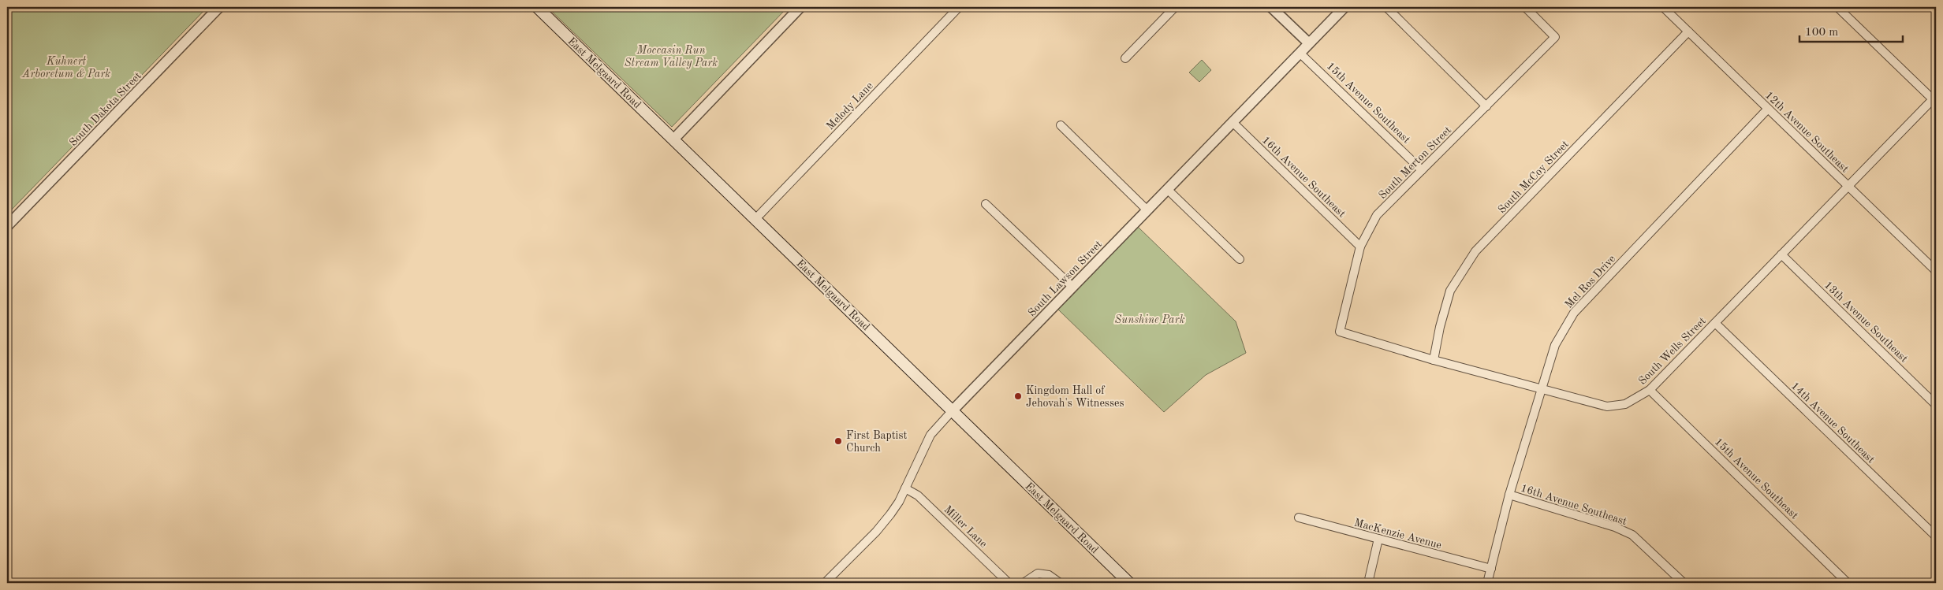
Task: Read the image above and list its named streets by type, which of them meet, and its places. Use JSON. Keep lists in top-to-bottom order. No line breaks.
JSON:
{"streets":{"main road":["East Melgaard Road"],"street":["15th Avenue Southeast","Melody Lane","South Dakota Street","12th Avenue Southeast","South Merton Street","16th Avenue Southeast","South McCoy Street","South Lawson Street","Mel Ros Drive","13th Avenue Southeast","South Wells Street","14th Avenue Southeast","Miller Lane","MacKenzie Avenue"]},"crossings":[["East Melgaard Road","Melody Lane"],["East Melgaard Road","South Lawson Street"],["15th Avenue Southeast","South Merton Street"],["15th Avenue Southeast","South Lawson Street"],["15th Avenue Southeast","South Wells Street"],["12th Avenue Southeast","South McCoy Street"],["12th Avenue Southeast","Mel Ros Drive"],["12th Avenue Southeast","South Wells Street"],["South Merton Street","16th Avenue Southeast"],["South Merton Street","South Wells Street"],["16th Avenue Southeast","South Lawson Street"],["16th Avenue Southeast","Mel Ros Drive"],["South McCoy Street","South Wells Street"],["South Lawson Street","Miller Lane"],["Mel Ros Drive","South Wells Street"],["Mel Ros Drive","MacKenzie Avenue"],["13th Avenue Southeast","South Wells Street"],["South Wells Street","14th Avenue Southeast"]],"parks":["Moccasin Run Stream Valley Park","Kuhnert Arboretum & Park","Sunshine Park"],"places":["Kingdom Hall of Jehovah's Witnesses","First Baptist Church"],"scale_bar":"100 m"}
